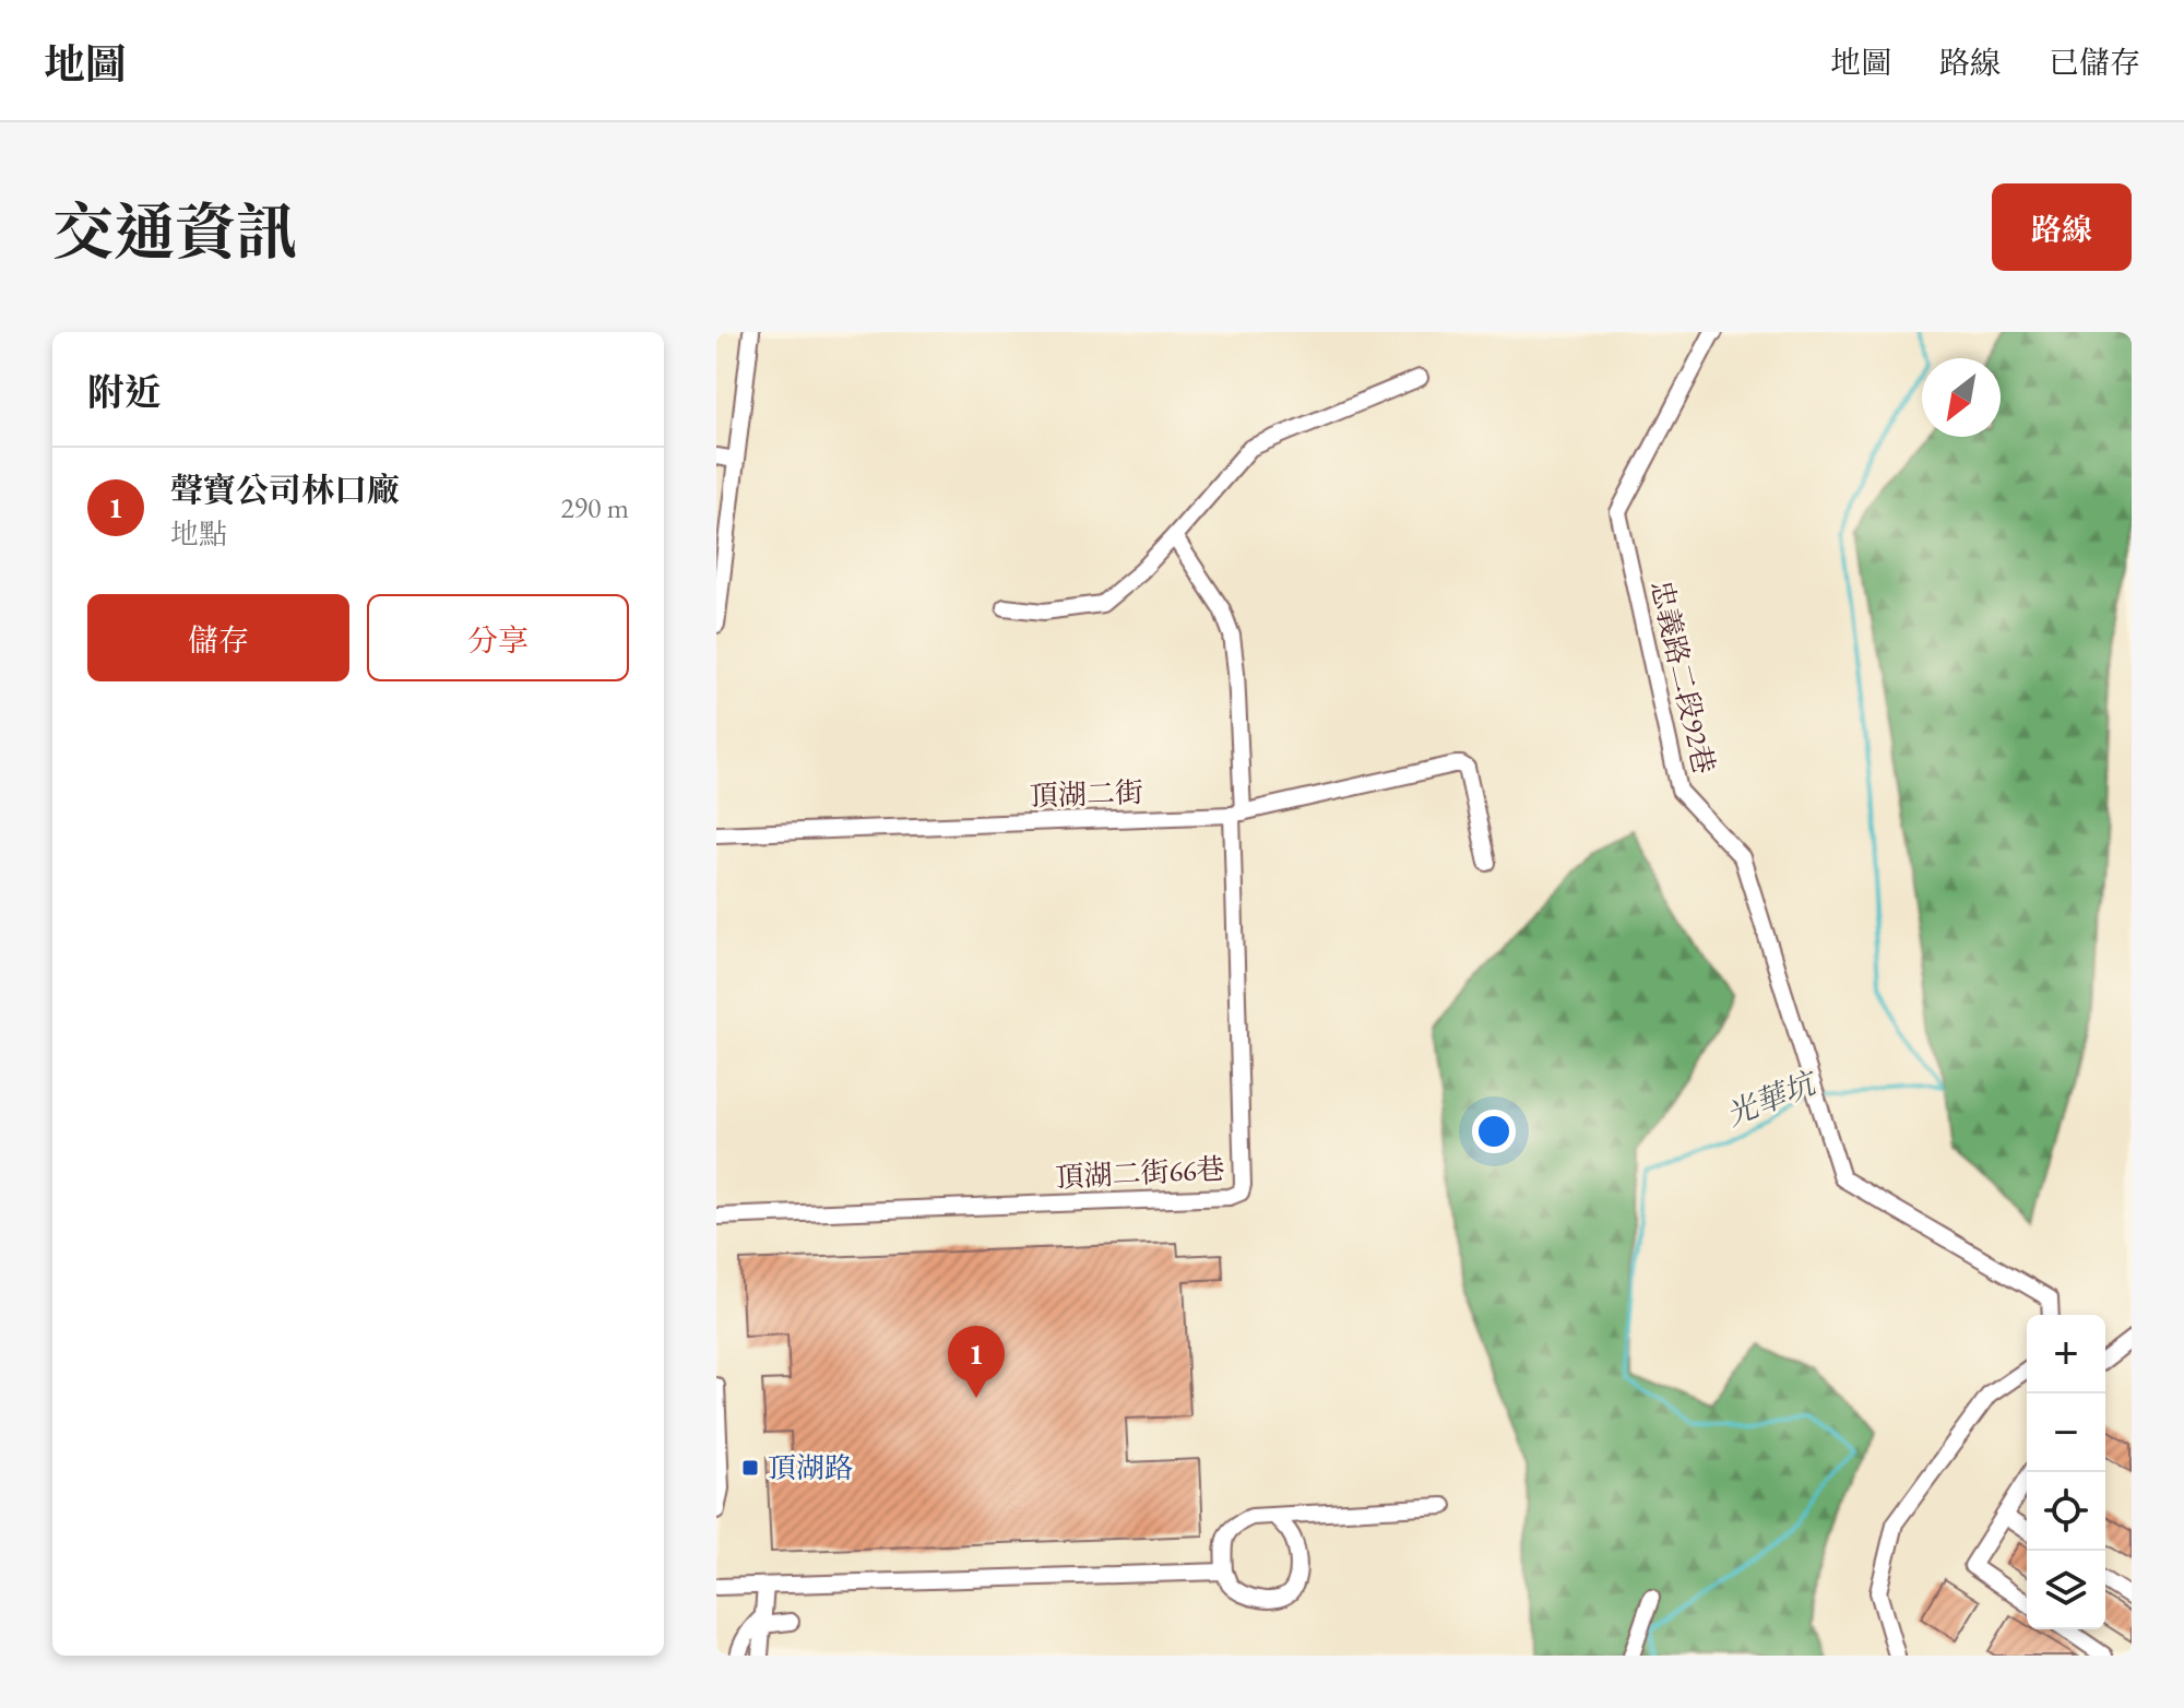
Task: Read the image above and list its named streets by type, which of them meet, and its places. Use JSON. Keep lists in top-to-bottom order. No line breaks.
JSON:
{"streets":{"street":["忠義路二段92巷","頂湖二街","頂湖二街66巷"]},"crossings":[["頂湖二街","頂湖二街66巷"]],"water":["光華坑"],"places":{"transit":["頂湖路"]},"north":"bottom left","page":{"header":"地圖","nav":["地圖","路線","已儲存"],"title":"交通資訊","buttons":["路線",["儲存","分享"]],"heading":"附近","list":[{"mark":"1","name":"聲寶公司林口廠","note":"地點","value":"290 m"}],"map_buttons":["+","−"],"pins":"1"}}
